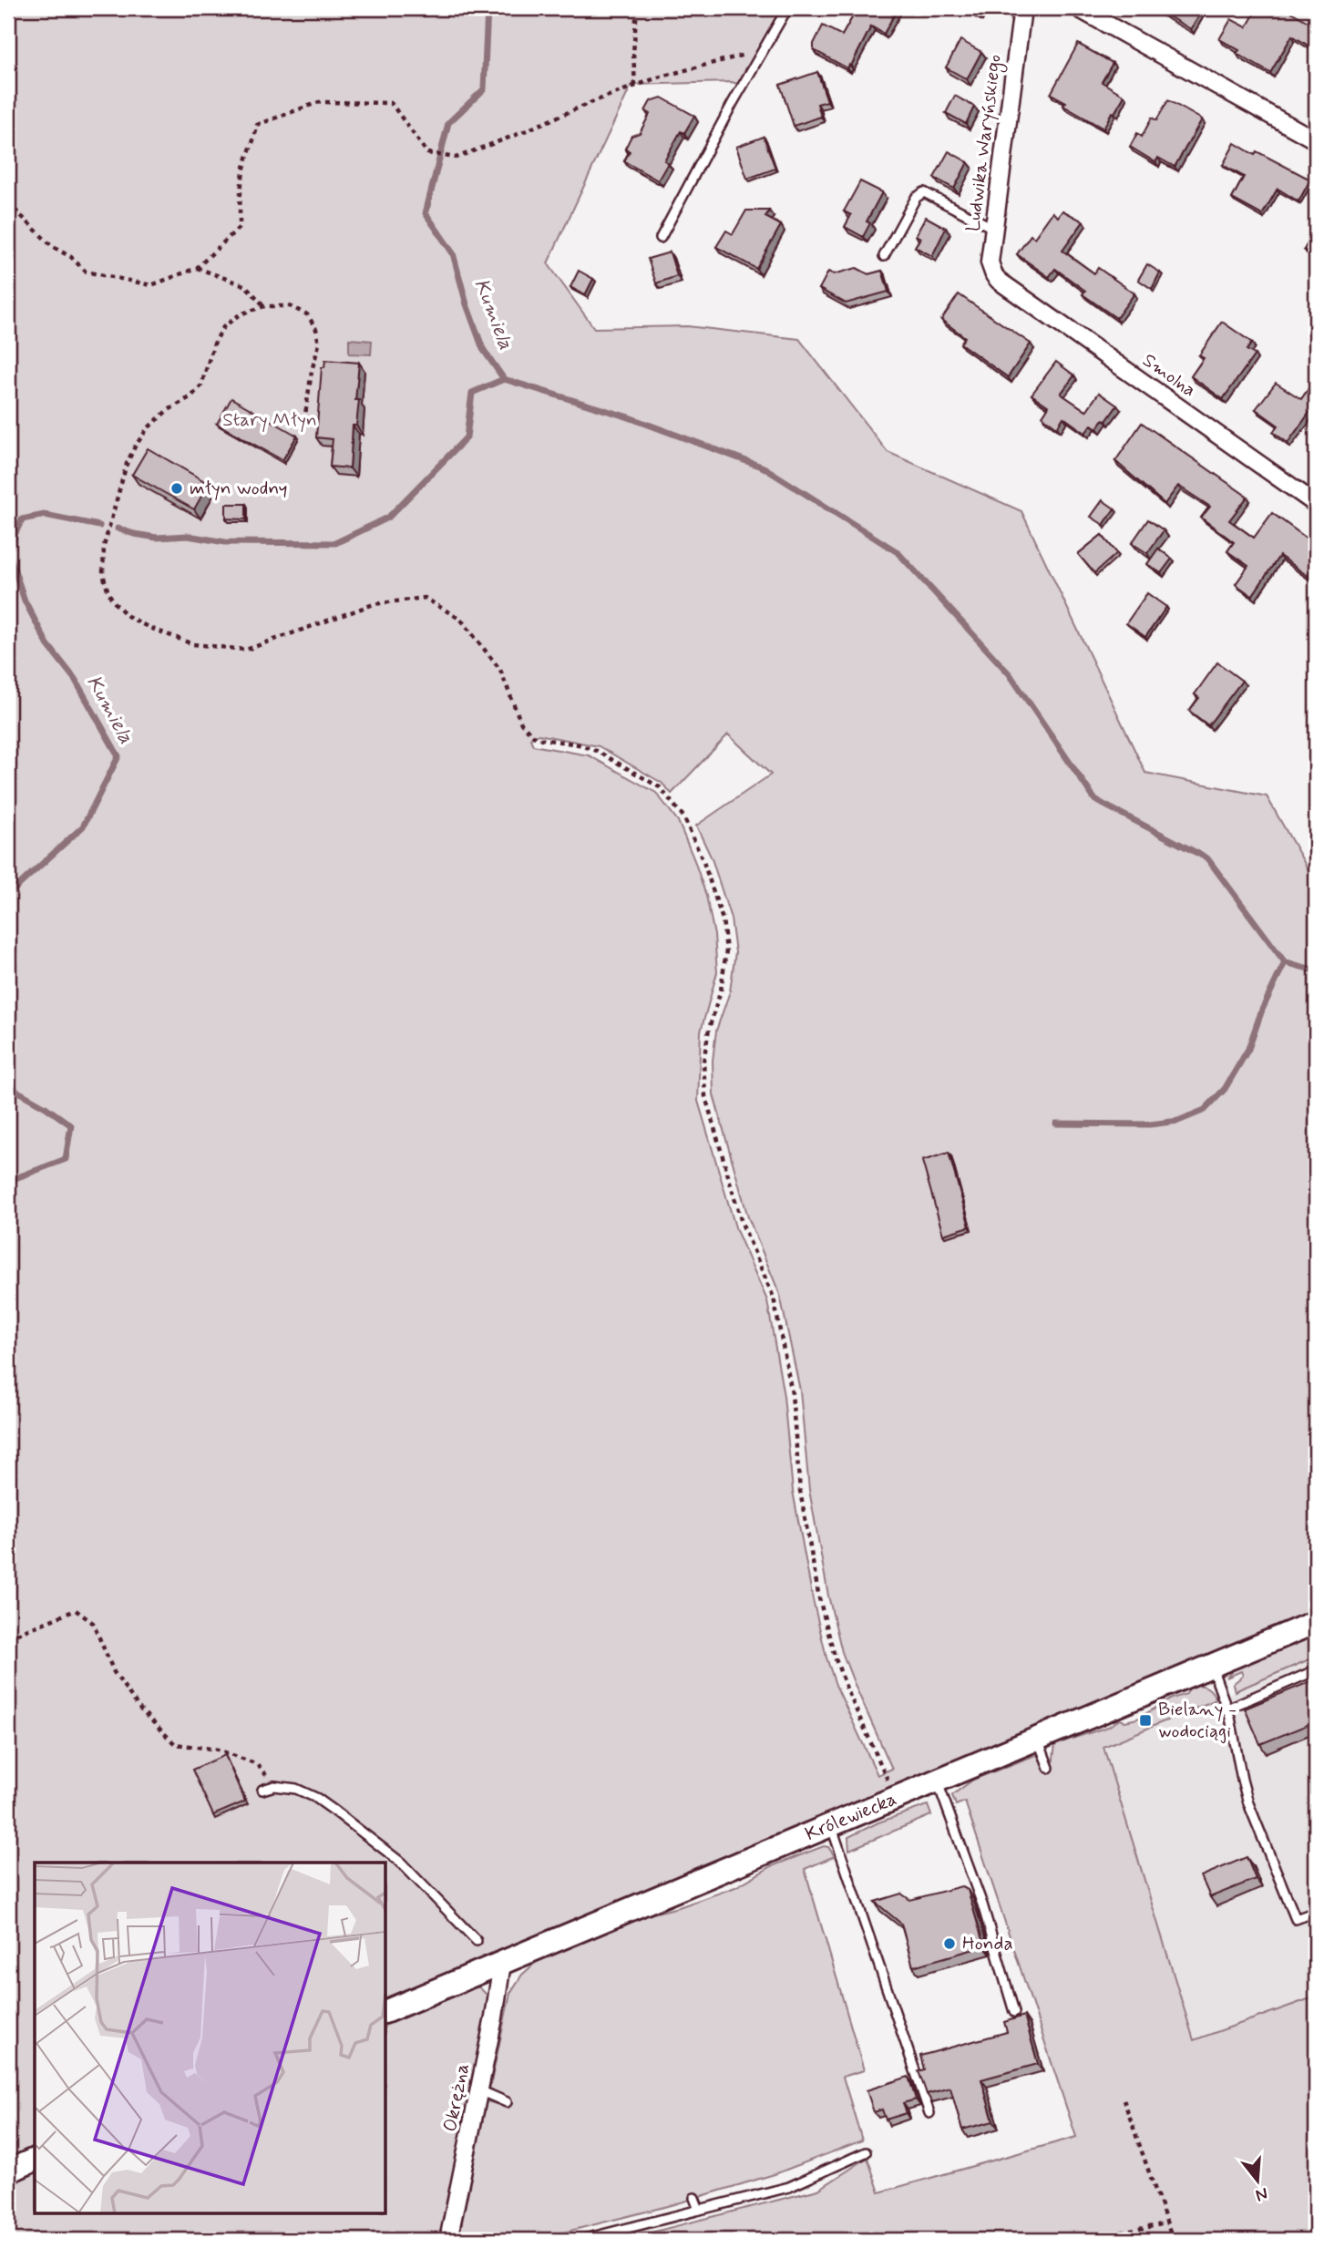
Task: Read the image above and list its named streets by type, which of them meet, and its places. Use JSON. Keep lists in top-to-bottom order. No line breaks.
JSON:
{"streets":{"main road":["Królewiecka"],"street":["Ludwika Waryńskiego","Smolna","Okrężna"]},"crossings":[["Ludwika Waryńskiego","Smolna"],["Królewiecka","Okrężna"]],"water":["Kumiela"],"parks":["Stary Młyn"],"places":{"other":["młyn wodny","Honda"],"transit":["Bielany - wodociągi"]},"north":"bottom"}
